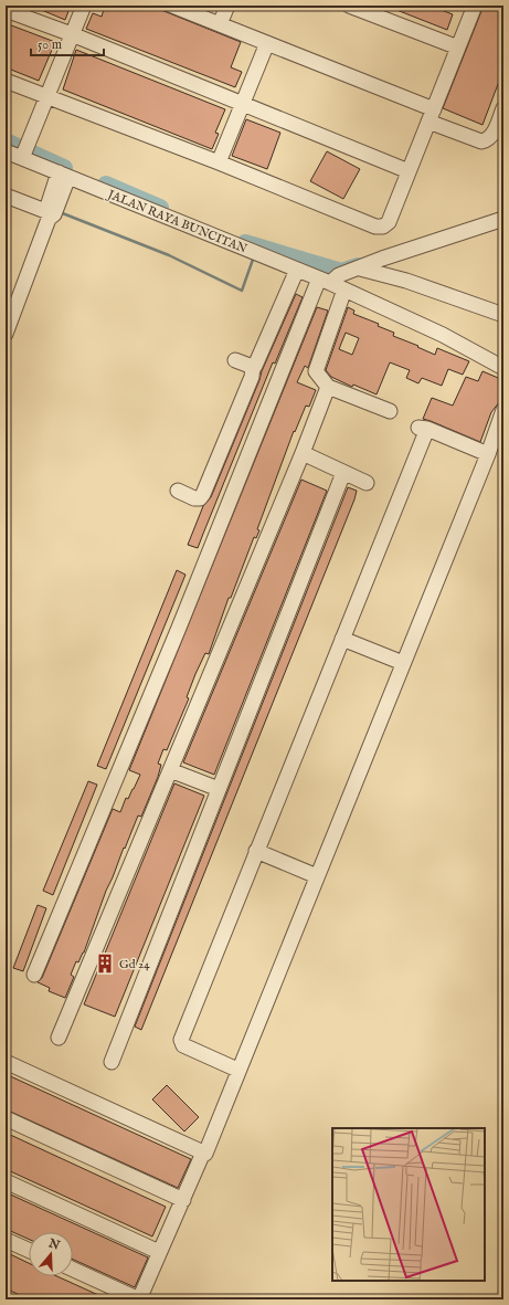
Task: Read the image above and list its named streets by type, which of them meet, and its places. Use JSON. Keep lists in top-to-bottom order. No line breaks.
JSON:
{"streets":{"street":["JALAN RAYA BUNCITAN"]},"places":{"building":["Gd 24"]},"scale_bar":"50 m","north":"top"}
